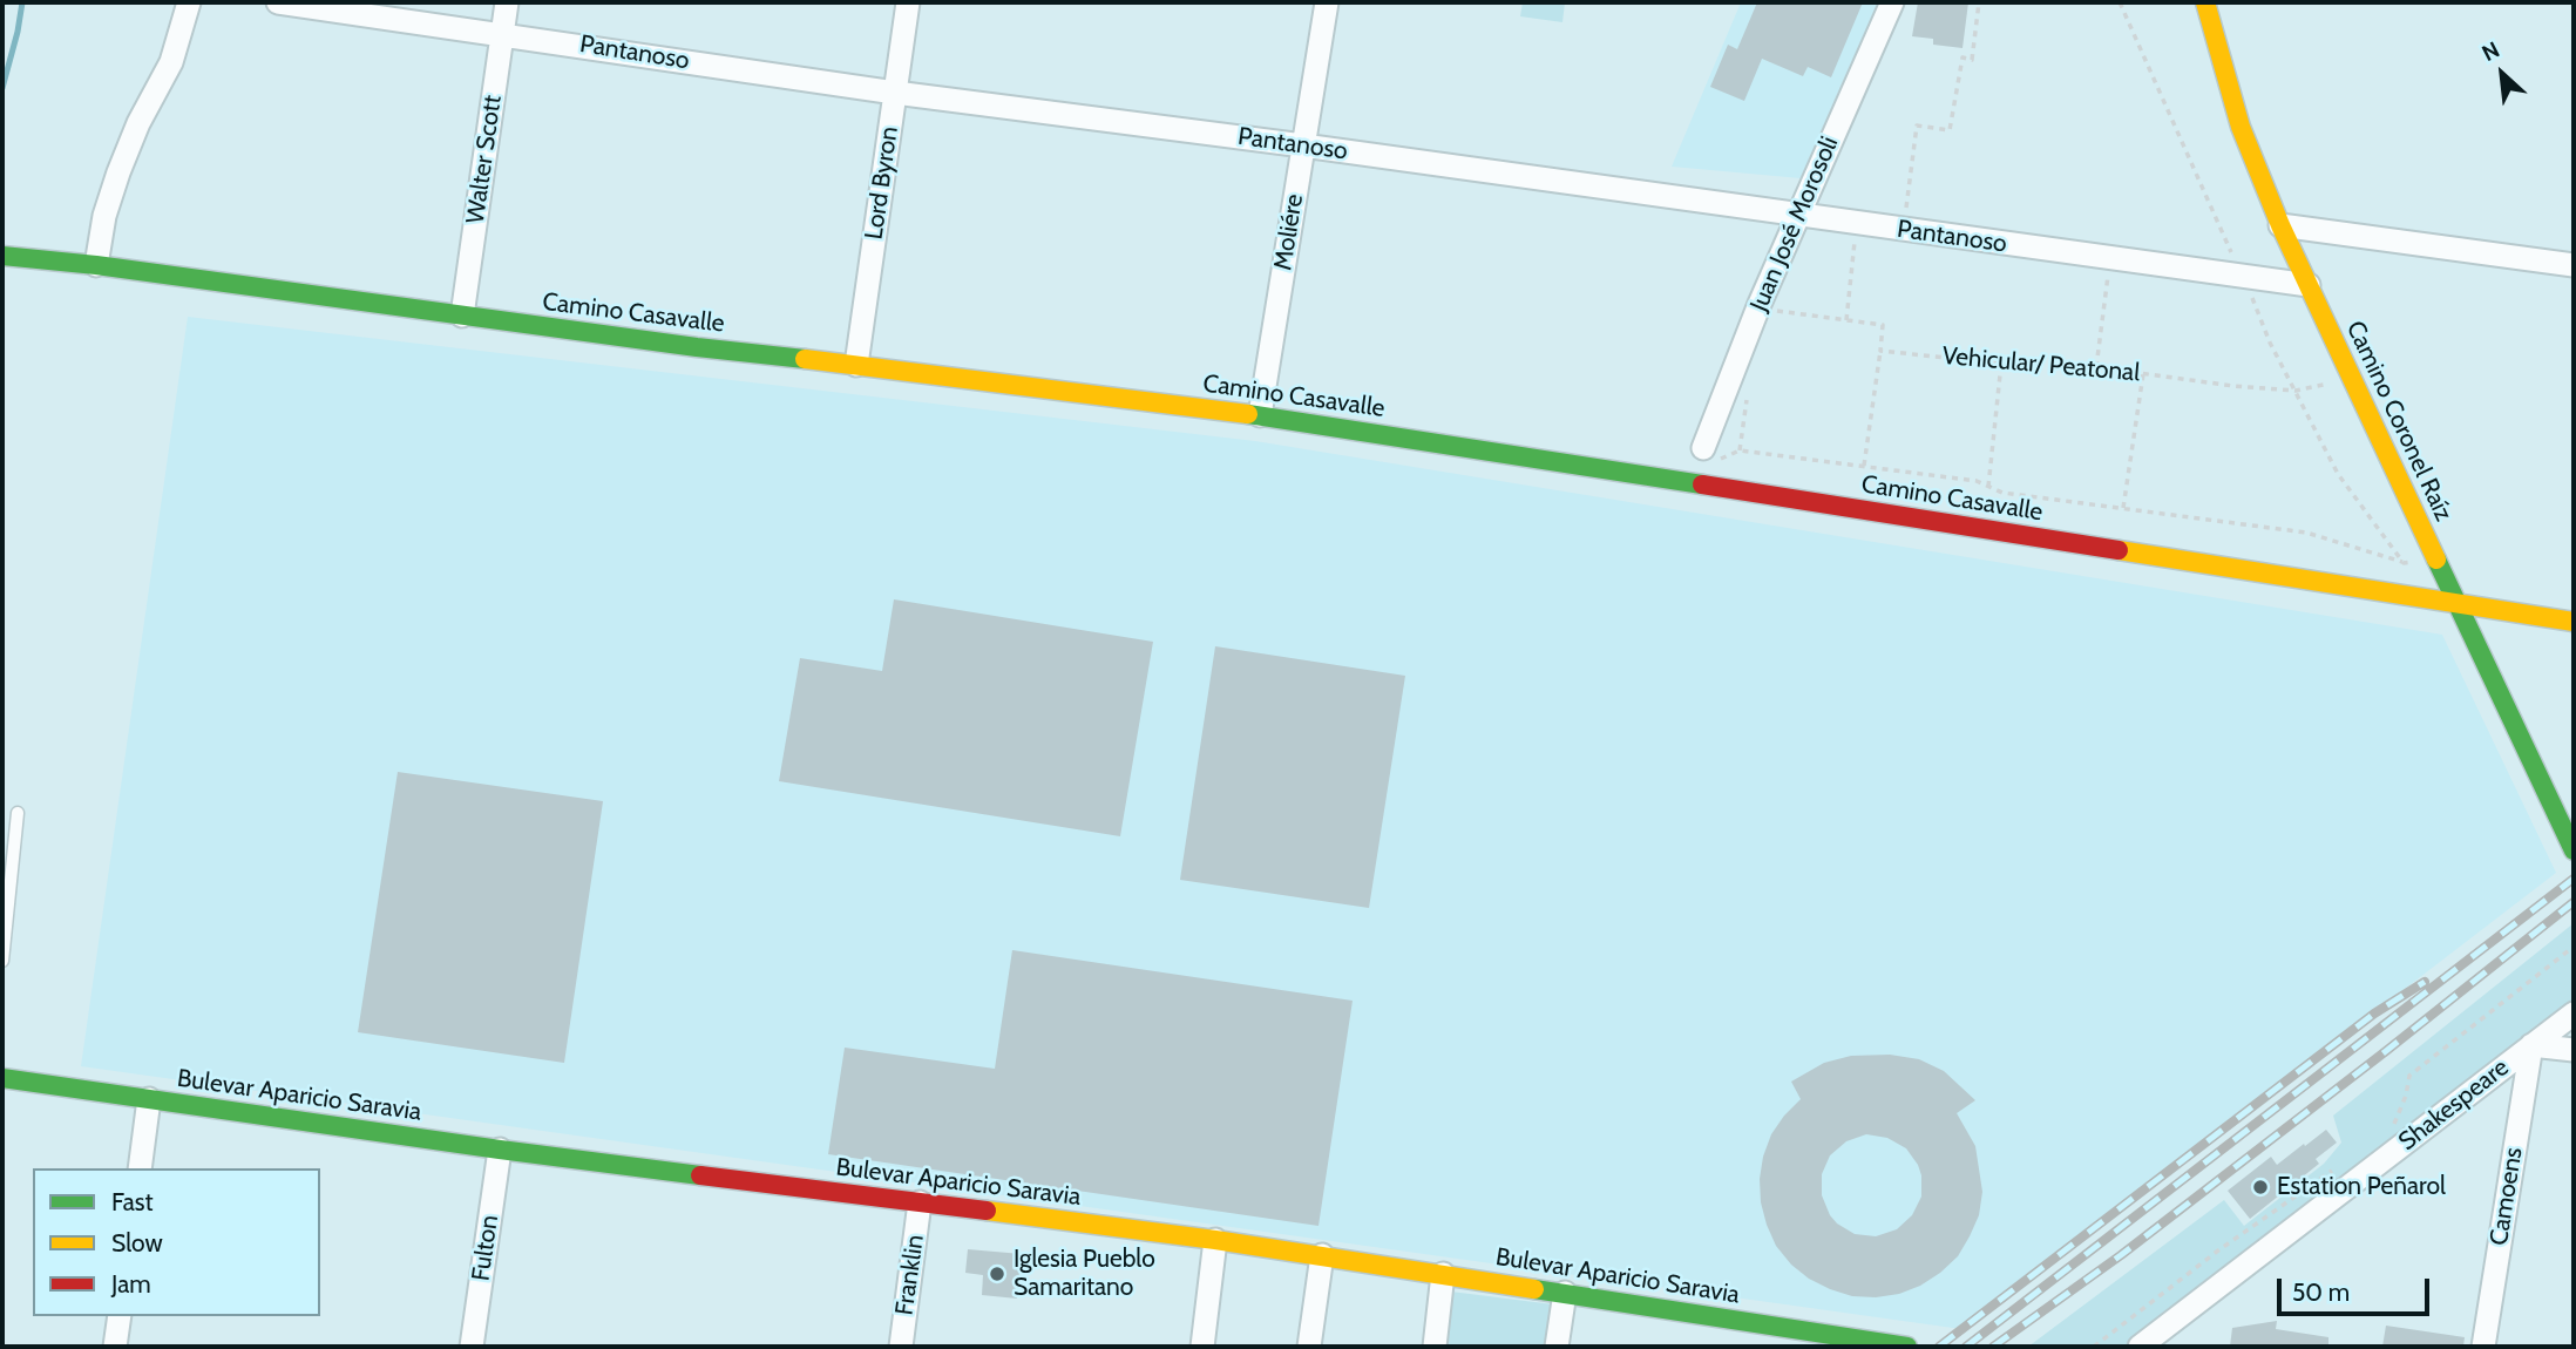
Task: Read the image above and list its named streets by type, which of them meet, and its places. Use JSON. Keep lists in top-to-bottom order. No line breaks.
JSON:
{"streets":{"street":["Pantanoso","Walter Scott","Lord Byron","Juan José Morosoli","Moliére","Camino Casavalle","Camino Coronel Raíz","Bulevar Aparicio Saravia","Shakespeare","Camoens","Fulton","Franklin"],"path":["Vehicular/ Peatonal"]},"crossings":[["Pantanoso","Walter Scott"],["Pantanoso","Lord Byron"],["Pantanoso","Juan José Morosoli"],["Pantanoso","Moliére"],["Pantanoso","Camino Coronel Raíz"],["Walter Scott","Camino Casavalle"],["Lord Byron","Camino Casavalle"],["Moliére","Camino Casavalle"],["Camino Casavalle","Camino Coronel Raíz"],["Vehicular/ Peatonal","Camino Coronel Raíz"],["Bulevar Aparicio Saravia","Fulton"],["Bulevar Aparicio Saravia","Franklin"],["Shakespeare","Camoens"]],"places":["Estation Peñarol","Iglesia Pueblo Samaritano"],"legend":["Fast","Slow","Jam"],"scale_bar":"50 m","north":"top left"}
